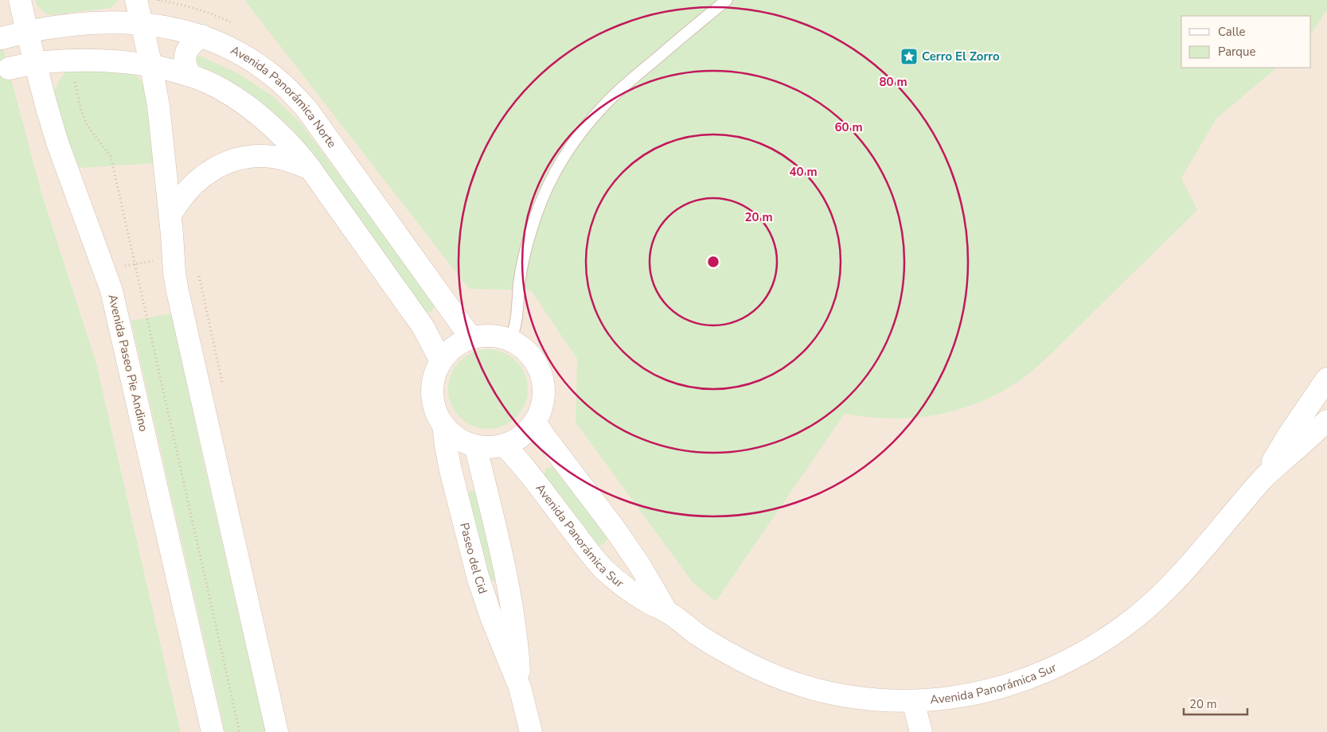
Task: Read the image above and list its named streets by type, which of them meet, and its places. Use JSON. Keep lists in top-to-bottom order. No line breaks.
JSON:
{"streets":{"street":["Avenida Panorámica Norte","Avenida Paseo Pie Andino","Avenida Panorámica Sur","Paseo del Cid"]},"crossings":[["Avenida Panorámica Norte","Avenida Paseo Pie Andino"],["Avenida Panorámica Norte","Avenida Panorámica Sur"],["Avenida Panorámica Norte","Paseo del Cid"],["Avenida Panorámica Sur","Paseo del Cid"]],"places":{"place":["Cerro El Zorro"]},"legend":["Calle","Parque"],"scale_bar":"20 m","rings":["80 m","60 m","40 m","20 m"]}
